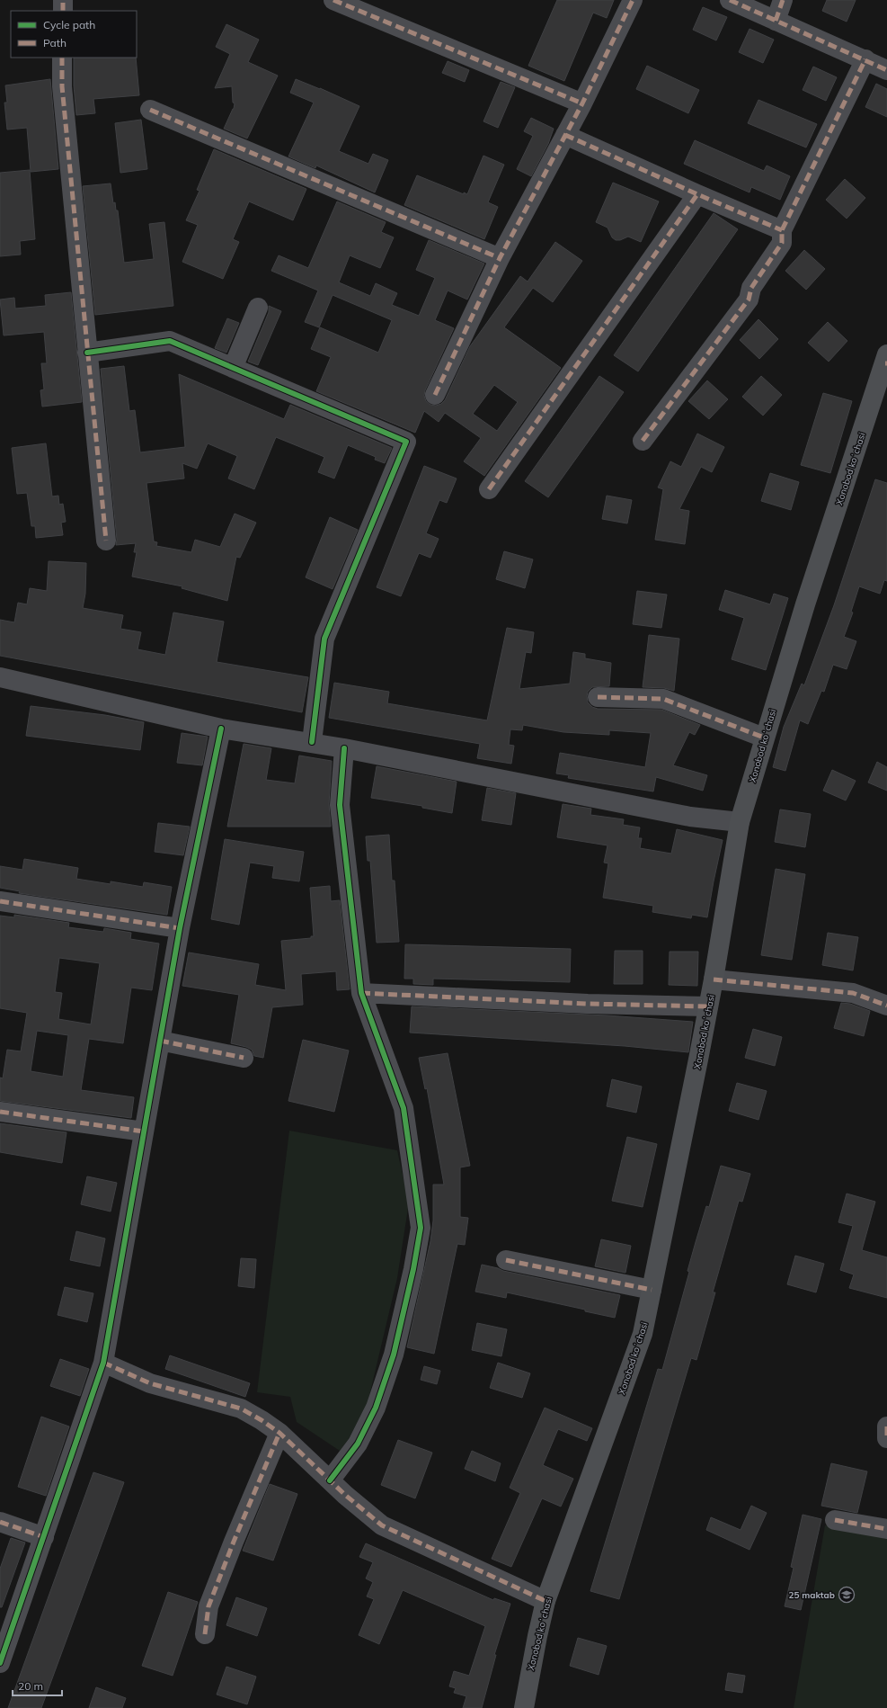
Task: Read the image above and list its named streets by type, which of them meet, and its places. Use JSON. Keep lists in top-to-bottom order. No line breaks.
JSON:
{"streets":{"main road":["Xonobod koʻchasi"]},"places":{"school or university":["25 maktab"]},"legend":["Cycle path","Path"],"scale_bar":"20 m"}
